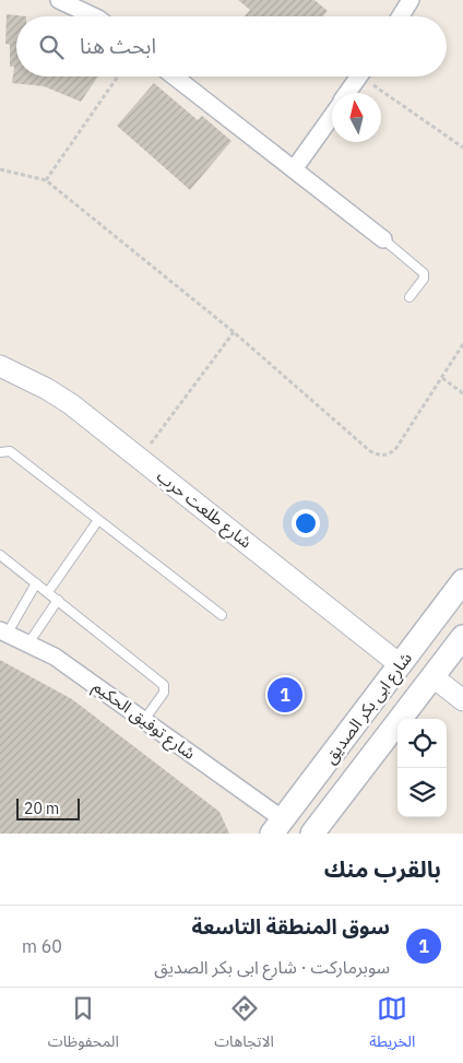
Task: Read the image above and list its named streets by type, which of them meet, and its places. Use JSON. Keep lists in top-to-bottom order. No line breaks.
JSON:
{"streets":{"main road":["شارع ابى بكر الصديق"],"street":["شارع طلعت حرب","شارع توفيق الحكيم"]},"crossings":[["شارع طلعت حرب","شارع ابى بكر الصديق"],["شارع ابى بكر الصديق","شارع توفيق الحكيم"]],"scale_bar":"20 m","north":"top","page":{"search":"ابحث هنا","pins":"1","scale":"20 m","heading":"بالقرب منك","list":[{"mark":"1","name":"سوق المنطقة التاسعة","note":"سوبرماركت · شارع ابى بكر الصديق","value":"60 m"}],"nav":["الخريطة","الاتجاهات","المحفوظات"]}}
